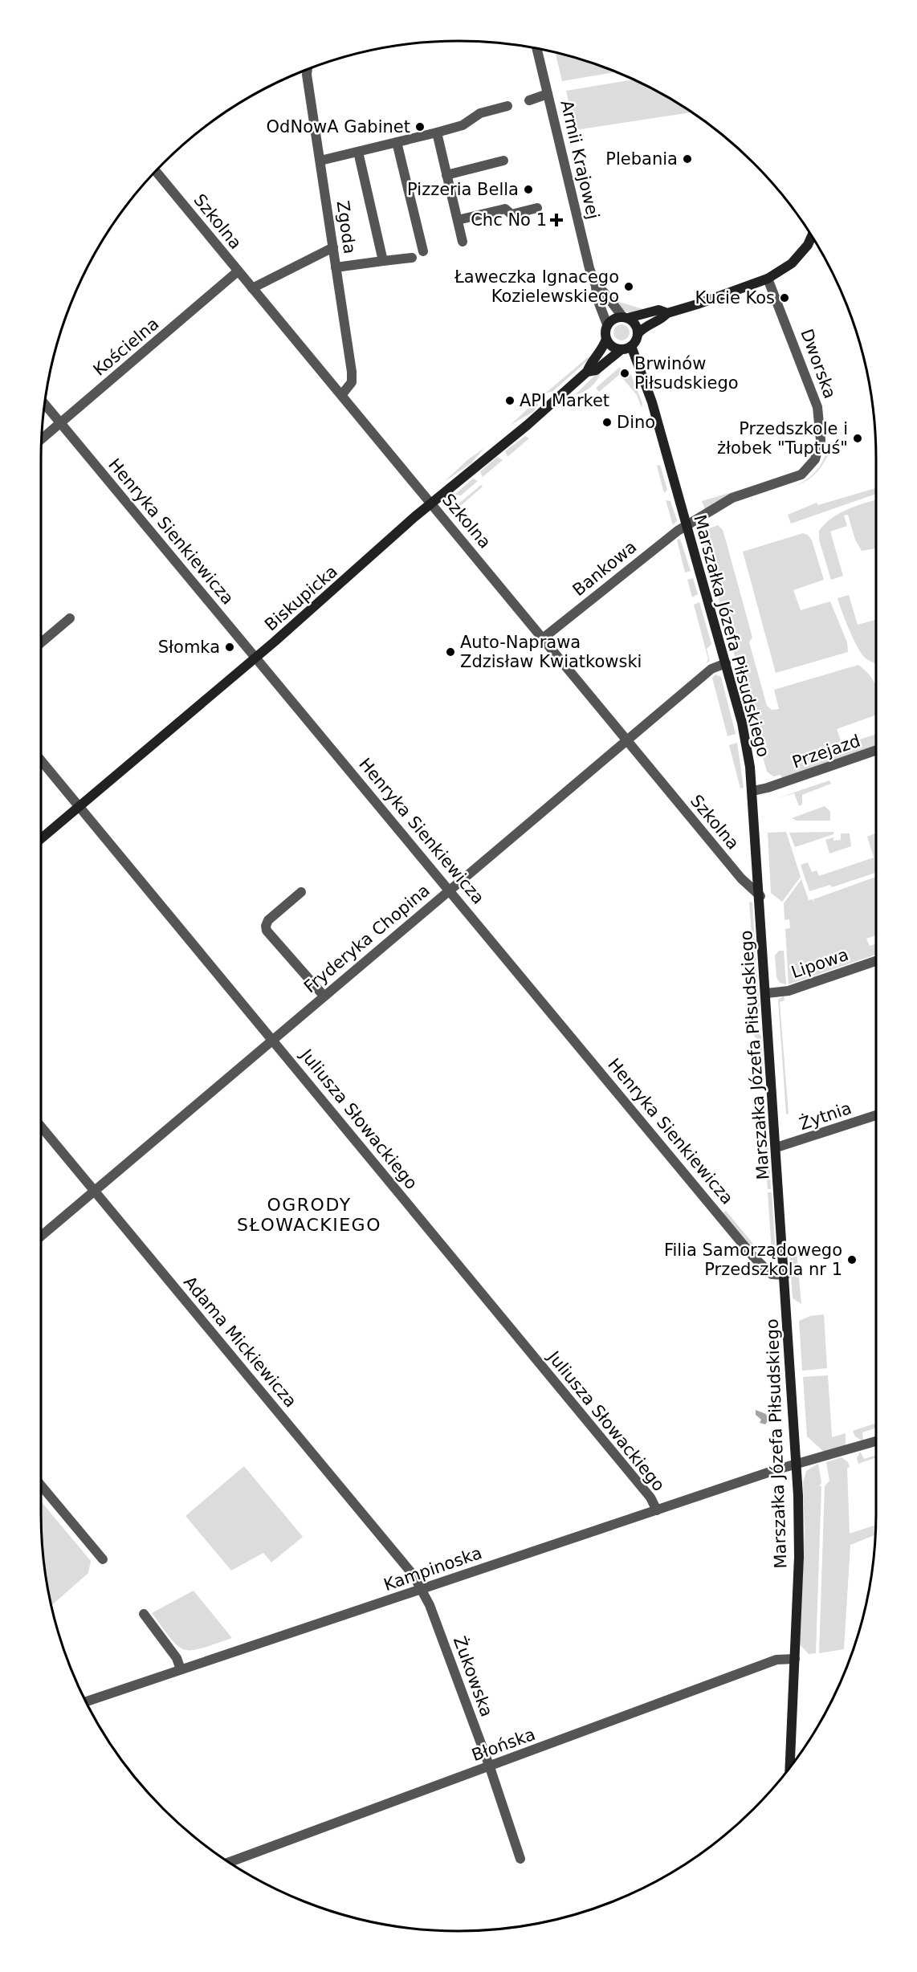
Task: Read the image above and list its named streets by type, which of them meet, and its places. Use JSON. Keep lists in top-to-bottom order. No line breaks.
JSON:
{"streets":{"street":["Armii Krajowej","Szkolna","Zgoda","Kościelna","Dworska","Henryka Sienkiewicza","Bankowa","Biskupicka","Marszałka Józefa Piłsudskiego","Przejazd","Fryderyka Chopina","Lipowa","Żytnia","Juliusza Słowackiego","Adama Mickiewicza","Kampinoska","Żukowska","Błońska"]},"crossings":[["Armii Krajowej","Biskupicka"],["Armii Krajowej","Marszałka Józefa Piłsudskiego"],["Szkolna","Zgoda"],["Szkolna","Kościelna"],["Szkolna","Bankowa"],["Szkolna","Biskupicka"],["Szkolna","Marszałka Józefa Piłsudskiego"],["Szkolna","Fryderyka Chopina"],["Kościelna","Henryka Sienkiewicza"],["Dworska","Bankowa"],["Dworska","Marszałka Józefa Piłsudskiego"],["Henryka Sienkiewicza","Biskupicka"],["Henryka Sienkiewicza","Marszałka Józefa Piłsudskiego"],["Henryka Sienkiewicza","Fryderyka Chopina"],["Bankowa","Marszałka Józefa Piłsudskiego"],["Biskupicka","Marszałka Józefa Piłsudskiego"],["Biskupicka","Juliusza Słowackiego"],["Marszałka Józefa Piłsudskiego","Przejazd"],["Marszałka Józefa Piłsudskiego","Fryderyka Chopina"],["Marszałka Józefa Piłsudskiego","Lipowa"],["Marszałka Józefa Piłsudskiego","Żytnia"],["Marszałka Józefa Piłsudskiego","Kampinoska"],["Marszałka Józefa Piłsudskiego","Błońska"],["Fryderyka Chopina","Juliusza Słowackiego"],["Fryderyka Chopina","Adama Mickiewicza"],["Juliusza Słowackiego","Kampinoska"],["Adama Mickiewicza","Kampinoska"],["Adama Mickiewicza","Żukowska"],["Kampinoska","Żukowska"],["Żukowska","Błońska"]],"districts":["OGRODY SŁOWACKIEGO"],"places":{"other":["OdNowA Gabinet","Plebania","Pizzeria Bella","Ławeczka Ignacego Kozielewskiego","Kucie Kos","Brwinów Piłsudskiego","API Market","Dino","Przedszkole i żłobek \"Tuptuś\"","Słomka","Auto-Naprawa Zdzisław Kwiatkowski","Filia Samorządowego Przedszkola nr 1"],"health":["Chc No 1"]}}
